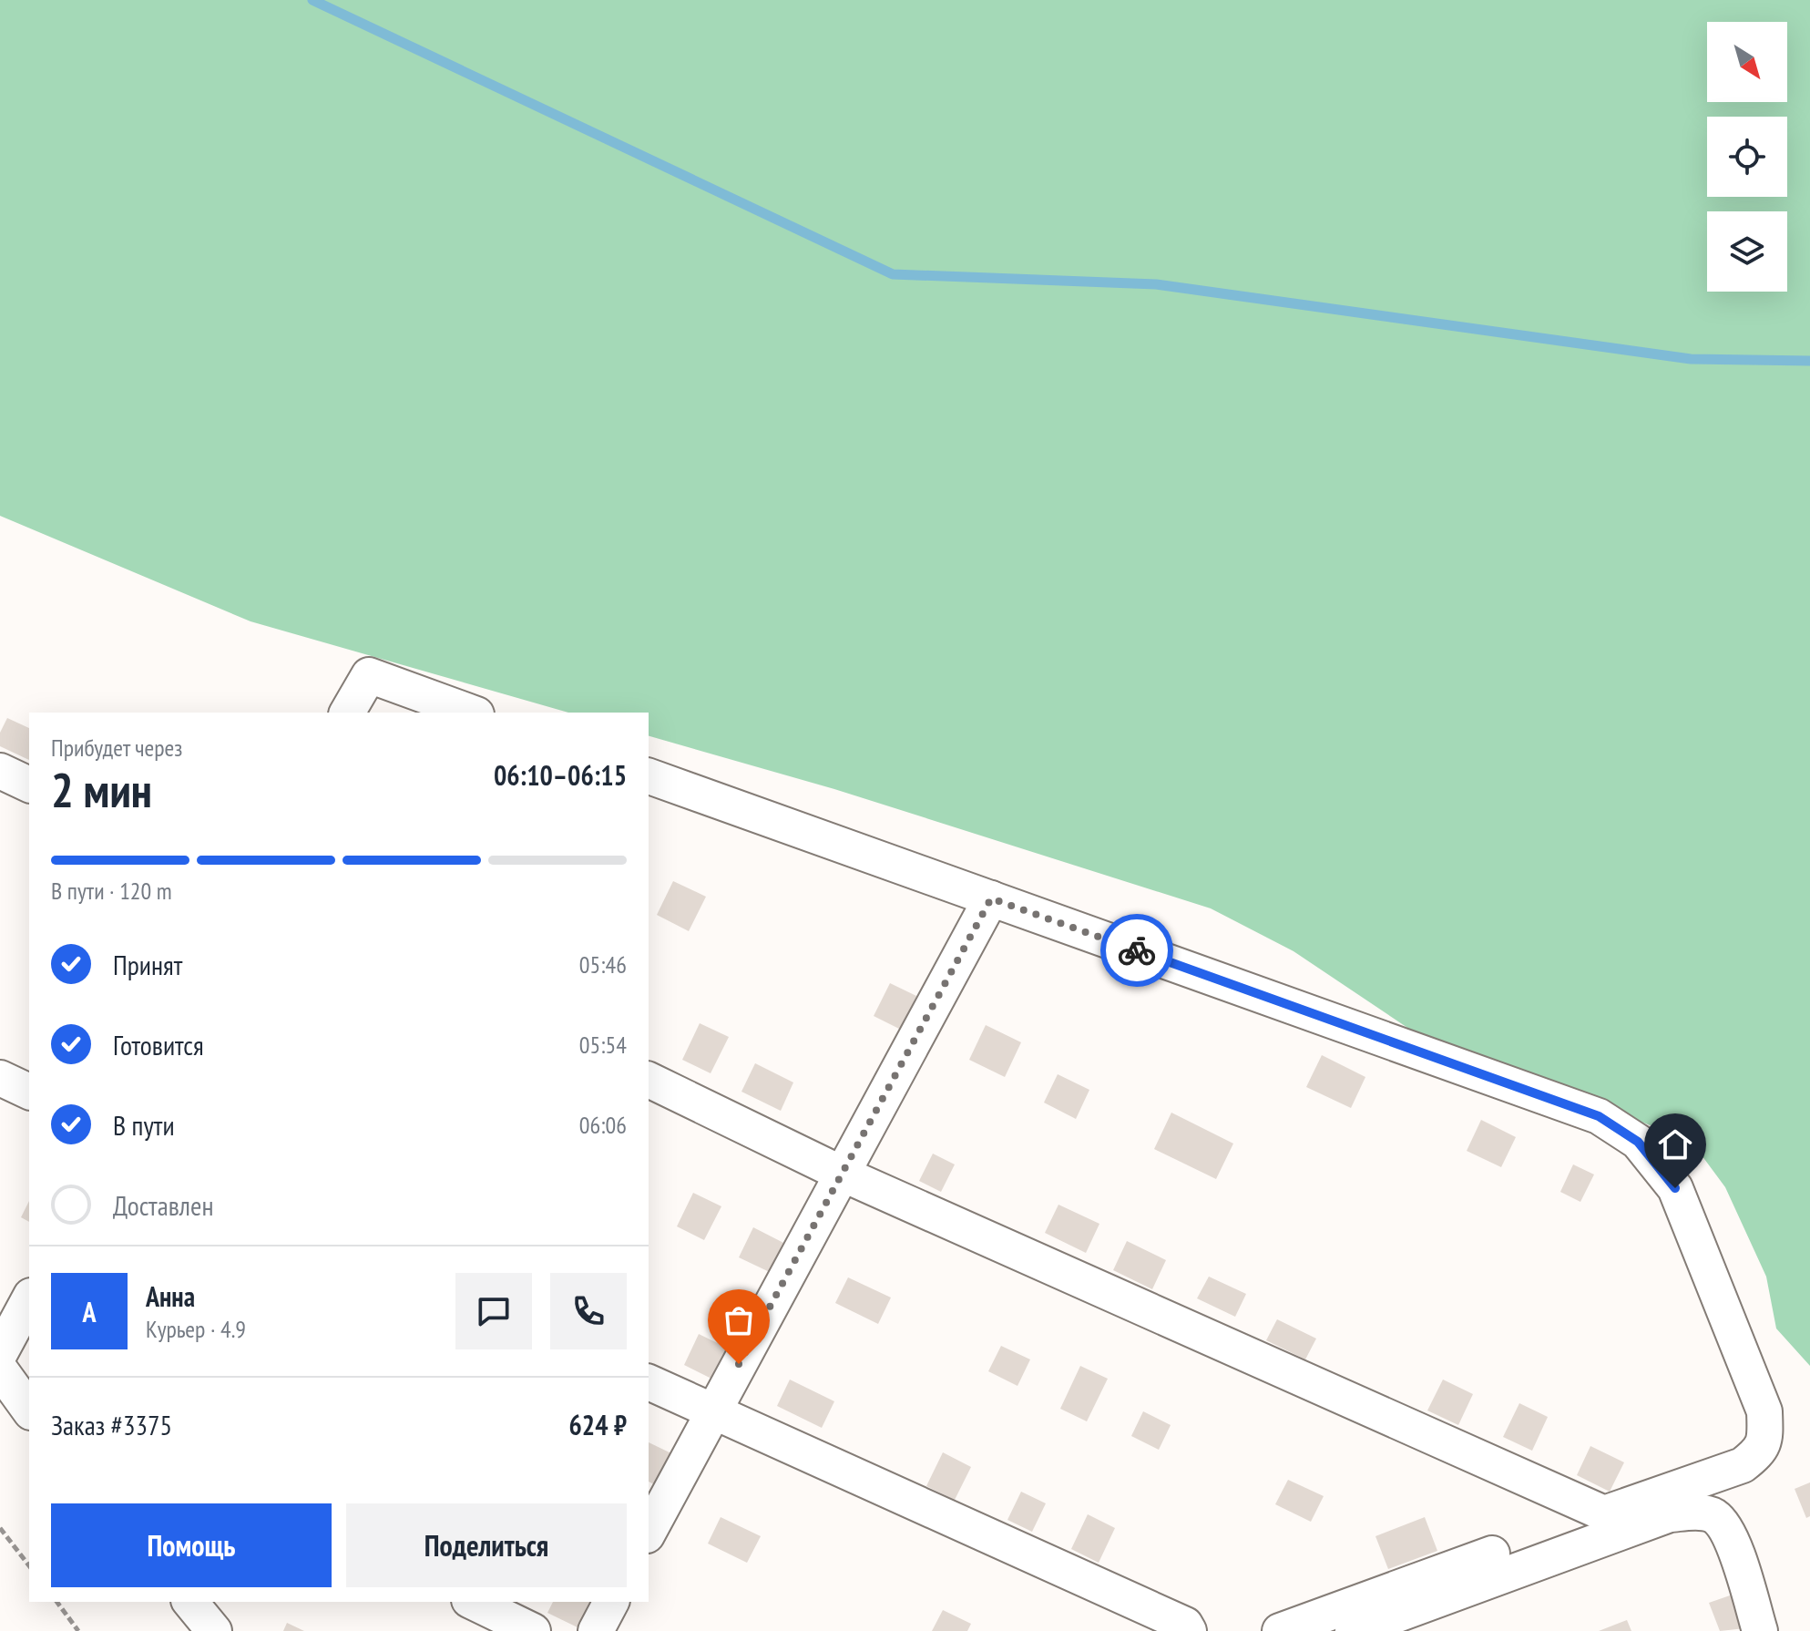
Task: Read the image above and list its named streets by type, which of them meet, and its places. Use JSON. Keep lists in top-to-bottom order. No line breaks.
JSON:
{"north":"bottom right","page":{"heading":["2 мин","Прибудет через","06:10–06:15"],"panel":["Анна","Курьер · 4.9","Заказ #3375","624 ₽"],"bar":"В пути · 120 m","list":[["Принят","05:46"],["Готовится","05:54"],["В пути","06:06"],"Доставлен"],"round":"А","buttons":["Помощь","Поделиться"]}}
